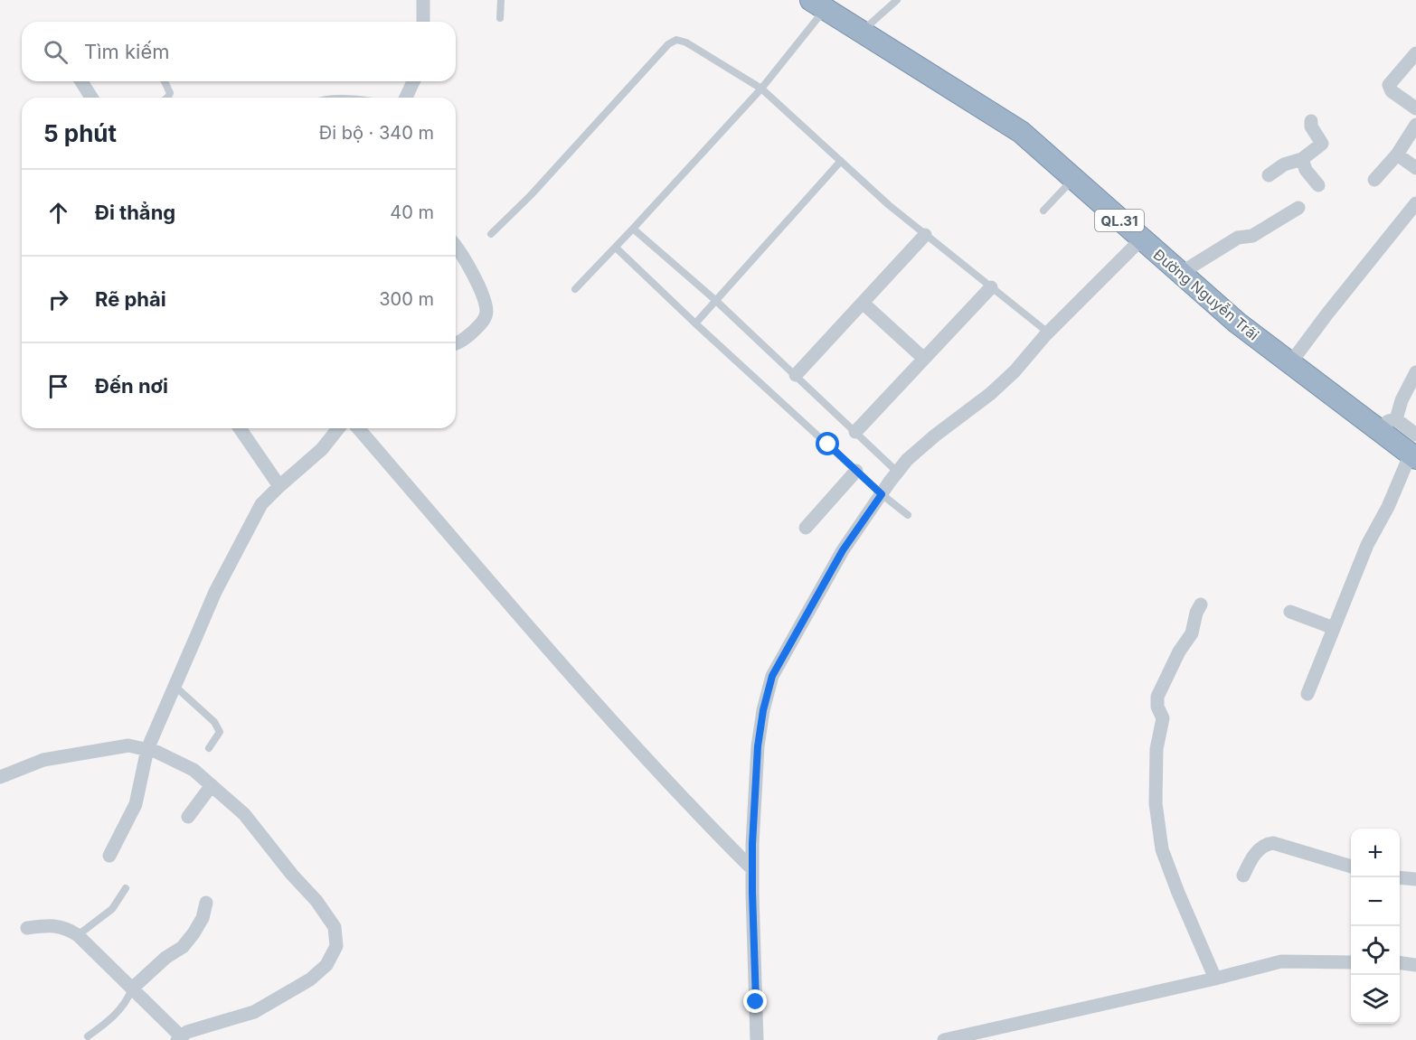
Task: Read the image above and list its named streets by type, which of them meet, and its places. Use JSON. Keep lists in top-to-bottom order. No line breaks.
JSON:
{"streets":{"highway":["QL.31","Đường Nguyễn Trãi"]},"page":{"search":"Tìm kiếm","heading":["5 phút","Đi bộ · 340 m"],"list":[["Đi thẳng","40 m"],["Rẽ phải","300 m"],"Đến nơi"],"map_buttons":["+","−"]}}
